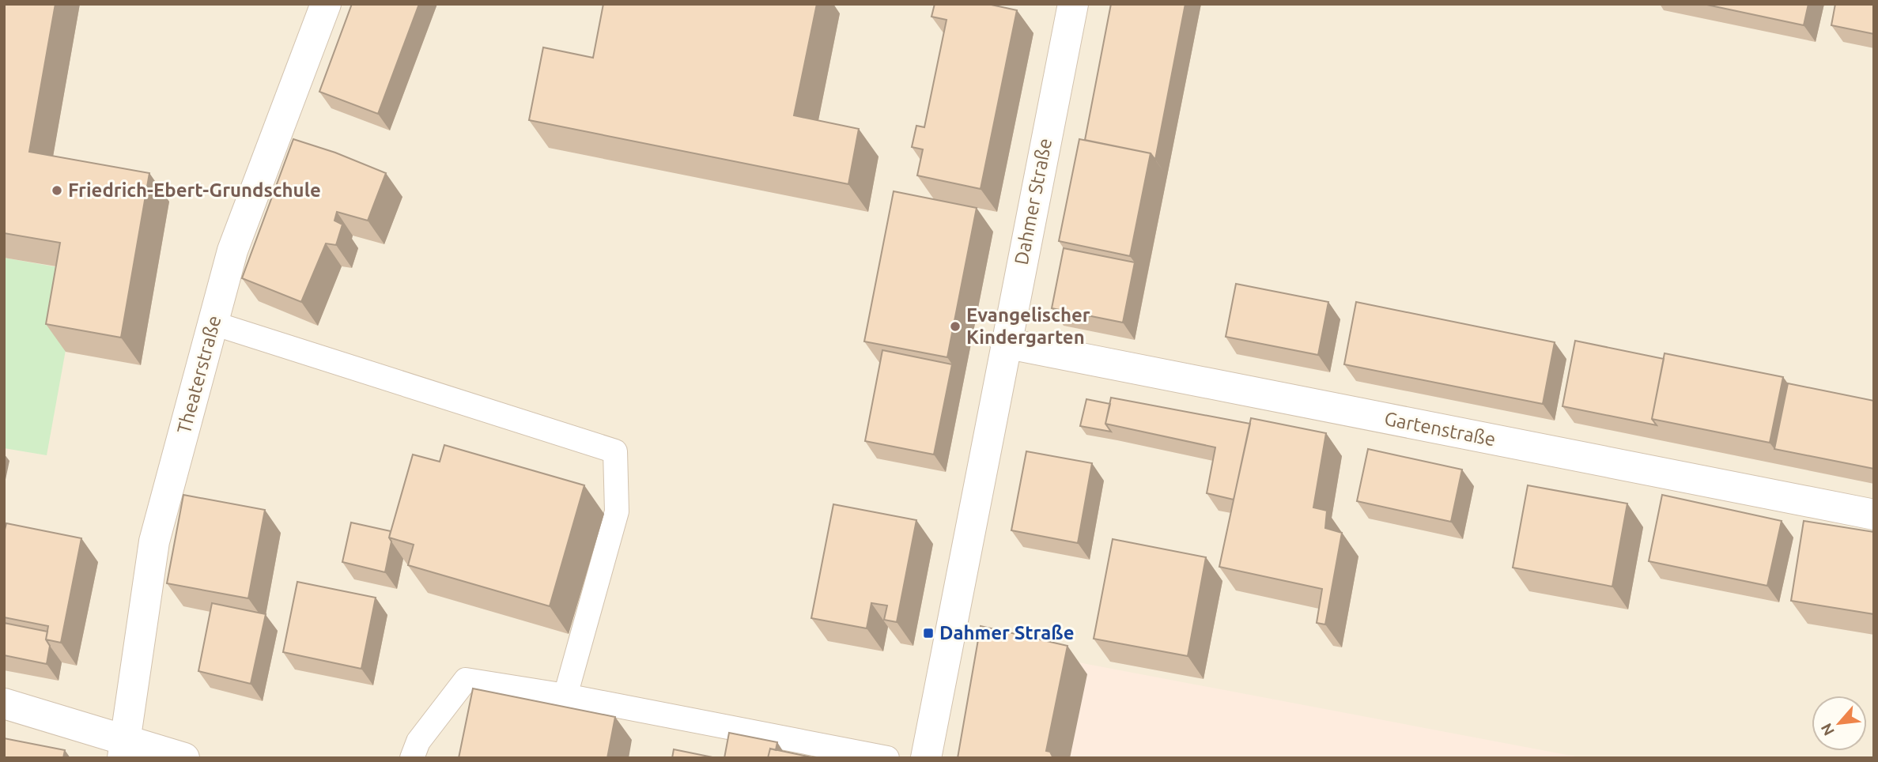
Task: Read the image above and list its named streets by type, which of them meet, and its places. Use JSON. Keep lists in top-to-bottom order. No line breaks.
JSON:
{"streets":{"street":["Dahmer Straße","Theaterstraße","Gartenstraße"]},"crossings":[["Dahmer Straße","Gartenstraße"]],"places":{"other":["Friedrich-Ebert-Grundschule","Evangelischer Kindergarten"],"transit":["Dahmer Straße"]},"north":"bottom left"}
